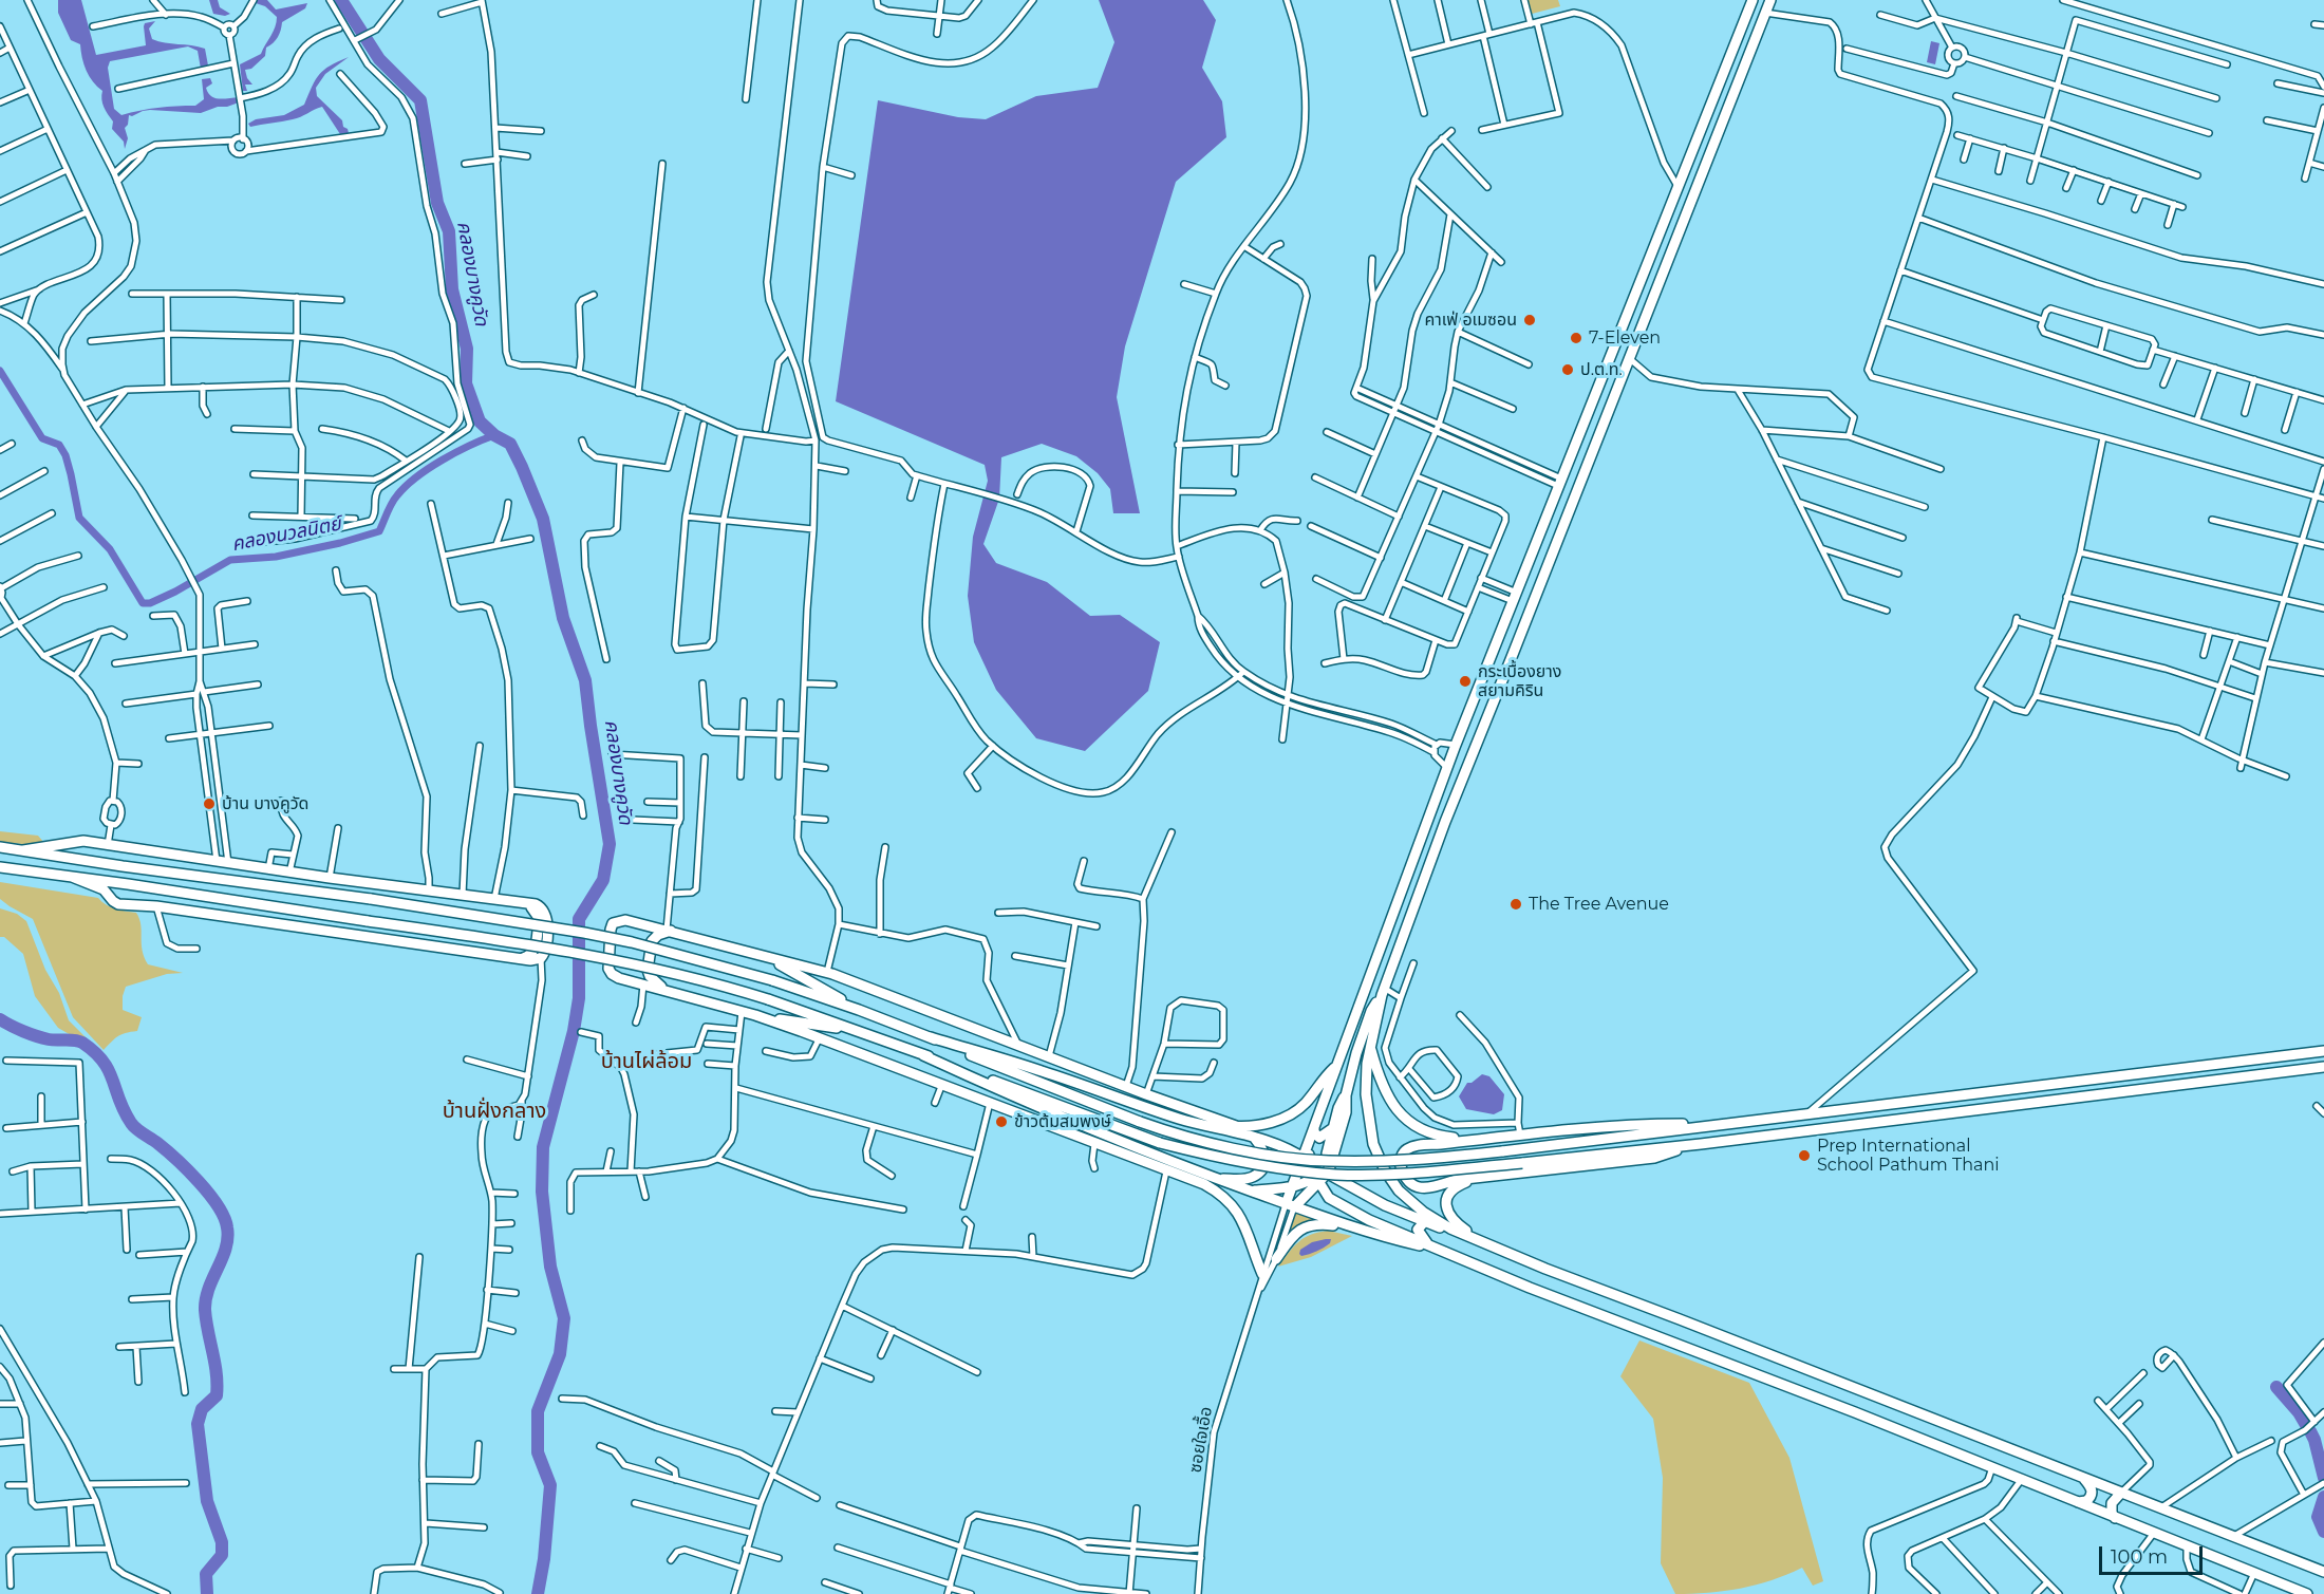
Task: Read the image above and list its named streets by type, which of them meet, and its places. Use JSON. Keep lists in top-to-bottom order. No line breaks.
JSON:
{"streets":{"street":["ซอยใจเอื้อ"]},"districts":["บ้านไผ่ล้อม","บ้านฝั่งกลาง"],"water":["คลองบางคูวัด","คลองนวลนิตย์"],"places":["คาเฟ่ อเมซอน","7-Eleven","ป.ต.ท.","กระเบื้องยาง สยามคิริน","บ้าน บางคูวัด","The Tree Avenue","ข้าวต้มสมพงษ์","Prep International School Pathum Thani"],"scale_bar":"100 m"}
